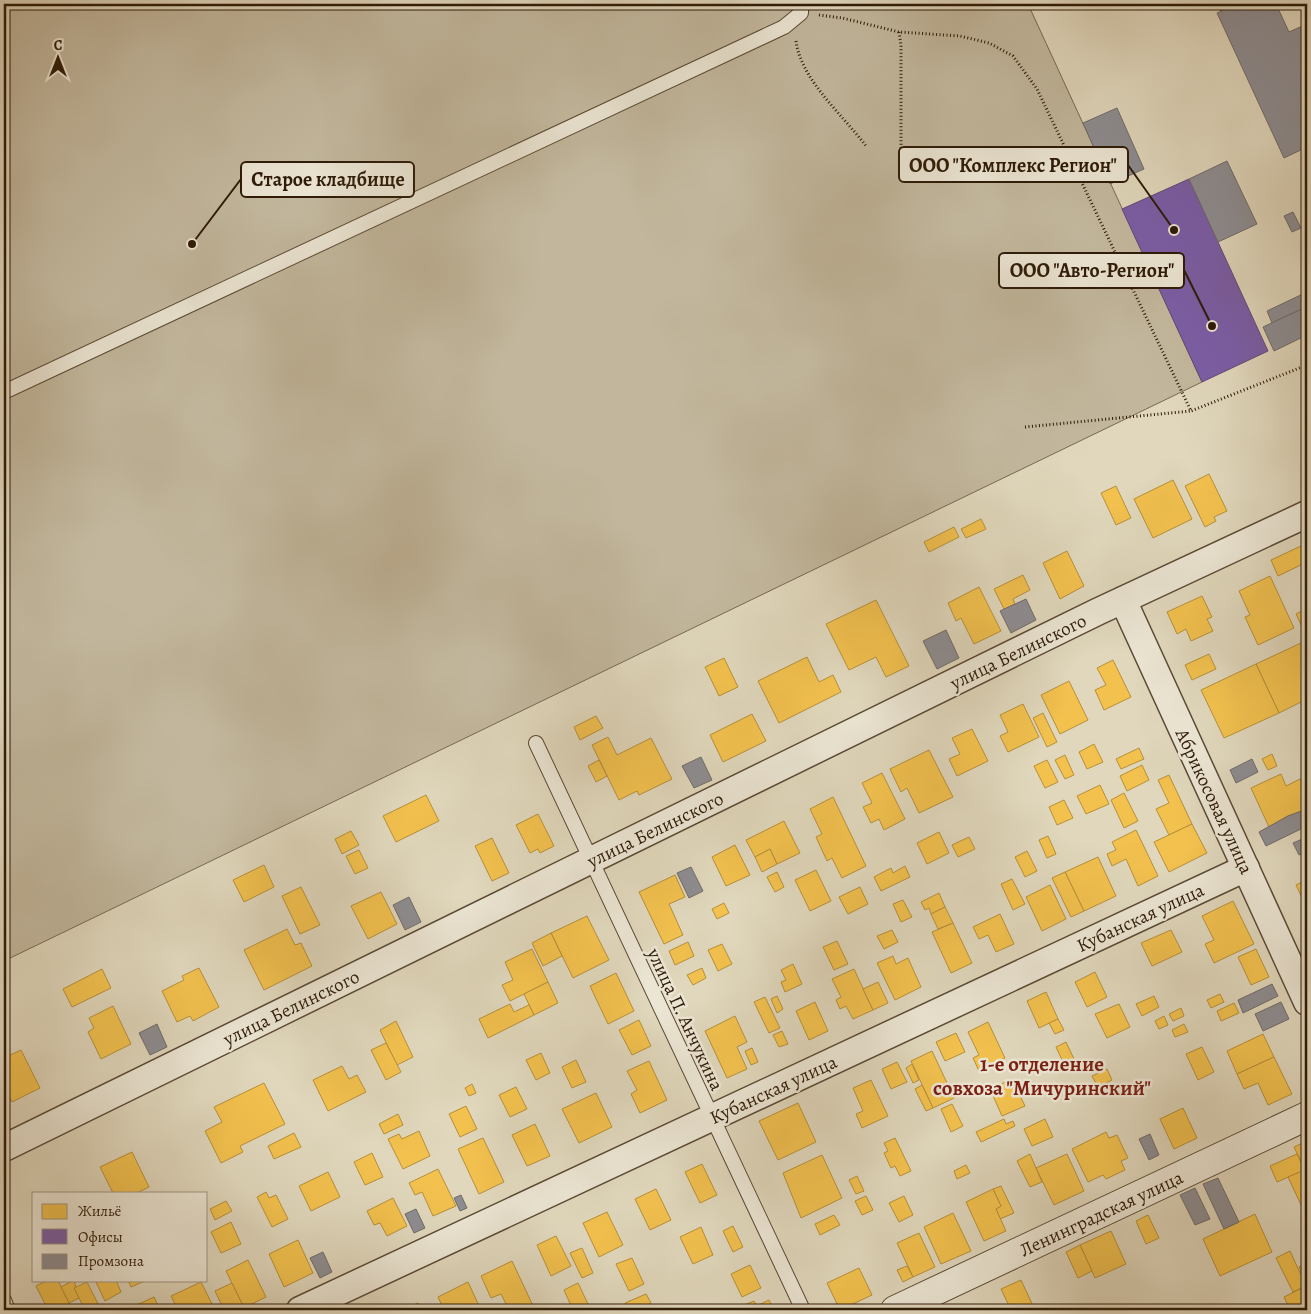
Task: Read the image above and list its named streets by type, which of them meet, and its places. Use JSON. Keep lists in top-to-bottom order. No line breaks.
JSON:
{"streets":{"street":["улица Белинского","Абрикосовая улица","Кубанская улица","Ленинградская улица"],"lane":["улица П. Анчукина"]},"crossings":[["улица Белинского","Абрикосовая улица"],["улица Белинского","улица П. Анчукина"],["Абрикосовая улица","Кубанская улица"],["Кубанская улица","улица П. Анчукина"]],"districts":["1-е отделение совхоза \"Мичуринский\""],"places":["ООО \"Комплекс Регион\"","Старое кладбище","ООО \"Авто-Регион\""],"legend":["Жильё","Офисы","Промзона"],"north":"top"}
